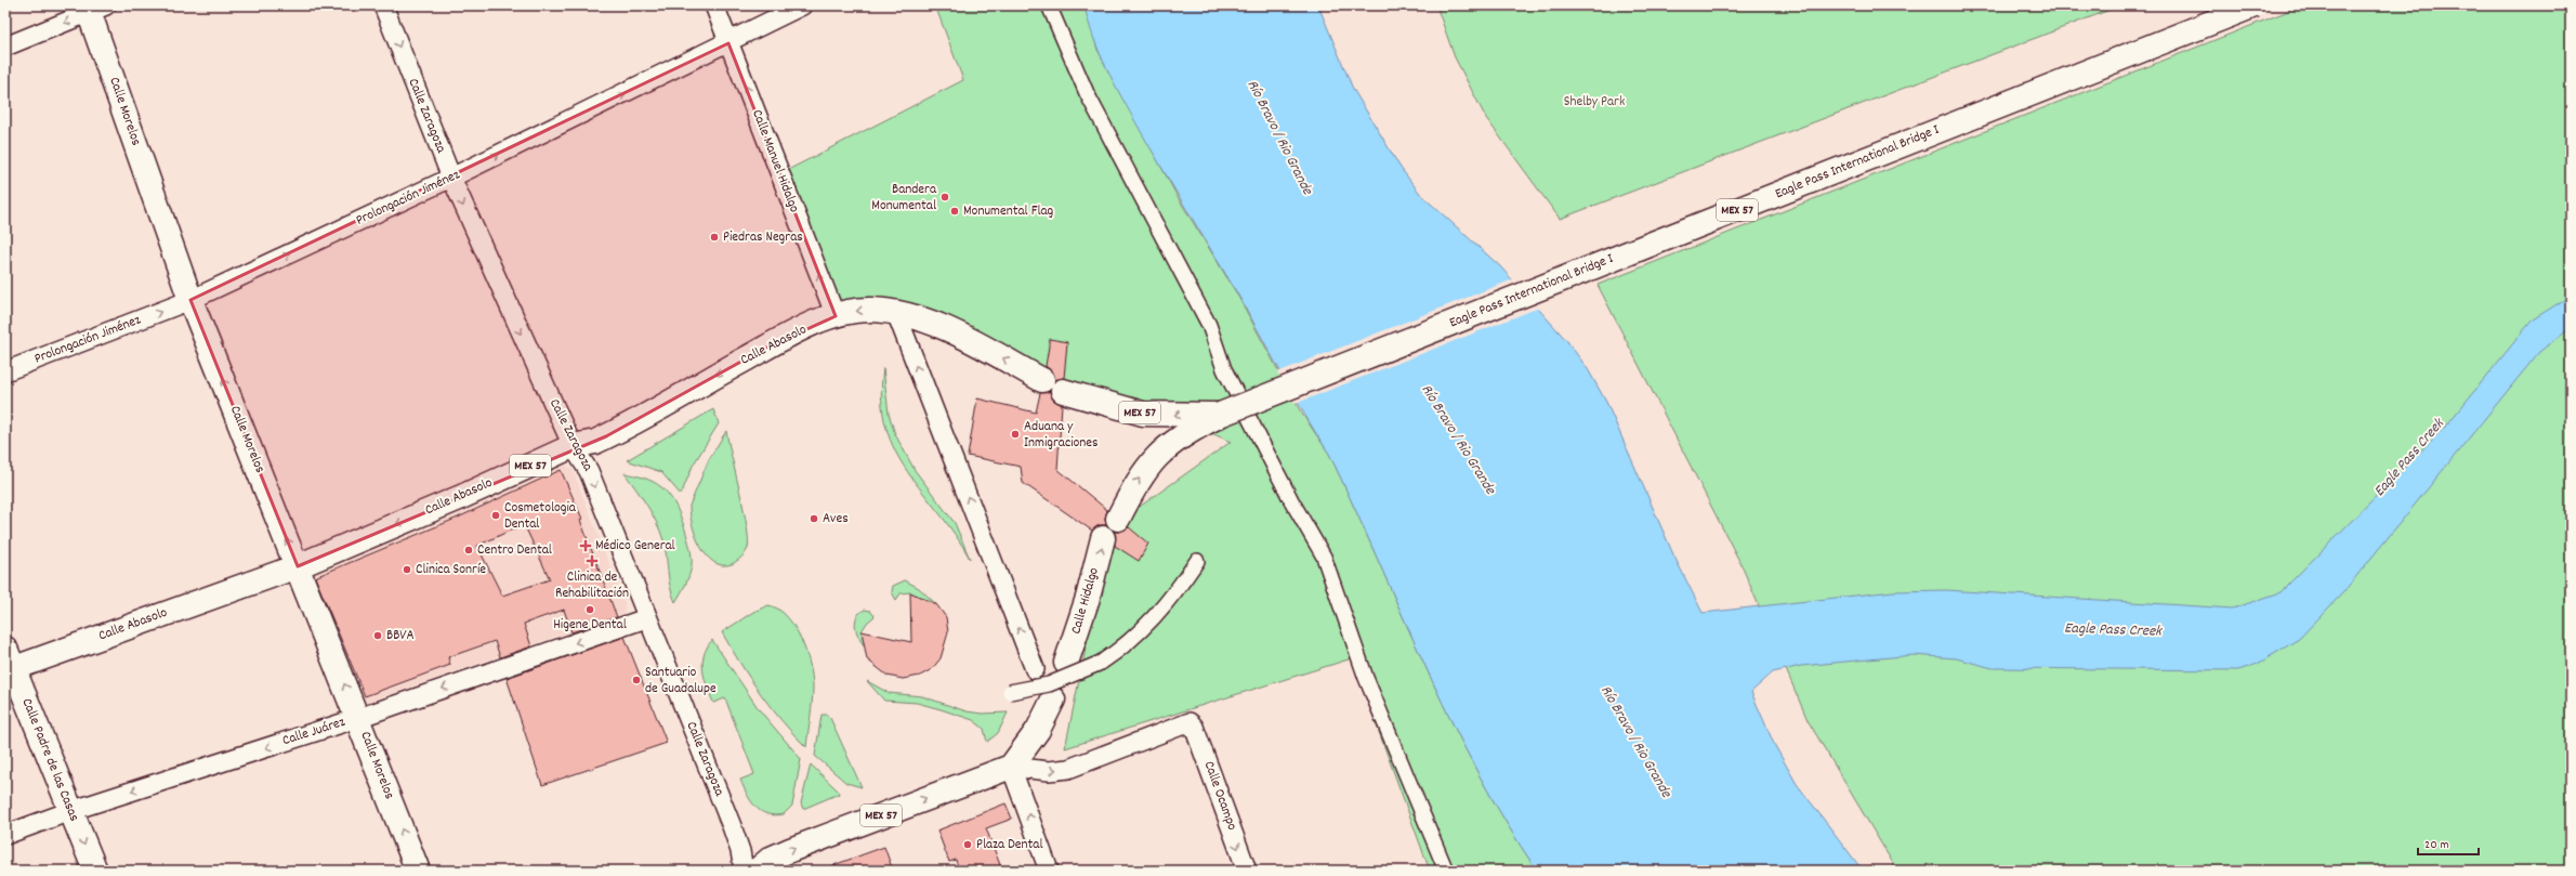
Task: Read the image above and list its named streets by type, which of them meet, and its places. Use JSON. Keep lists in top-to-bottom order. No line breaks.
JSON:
{"streets":{"main road":["Calle Morelos","Eagle Pass International Bridge I","MEX 57","Calle Abasolo","Calle Hidalgo","Calle Padre de las Casas"],"street":["Calle Zaragoza","Calle Manuel Hidalgo","Prolongación Jiménez","Calle Juárez","Calle Ocampo"]},"crossings":[["Calle Morelos","Prolongación Jiménez"],["Calle Morelos","Calle Abasolo"],["Calle Morelos","Calle Juárez"],["Calle Zaragoza","Prolongación Jiménez"],["Calle Zaragoza","Calle Abasolo"],["Calle Zaragoza","Calle Juárez"],["Calle Manuel Hidalgo","Prolongación Jiménez"],["Calle Manuel Hidalgo","Calle Abasolo"],["Eagle Pass International Bridge I","MEX 57"],["MEX 57","Calle Ocampo"],["Calle Abasolo","Calle Padre de las Casas"],["Calle Juárez","Calle Padre de las Casas"]],"one_way":["Calle Morelos","Calle Zaragoza","Calle Manuel Hidalgo","Prolongación Jiménez","Calle Abasolo","Calle Hidalgo","Calle Juárez"],"water":["Río Bravo / Rio Grande","Eagle Pass Creek"],"parks":["Shelby Park"],"places":{"other":["Bandera Monumental","Monumental Flag","Piedras Negras","Aduana y Inmigraciones","Cosmetologia Dental","Aves","Centro Dental","Clinica Sonríe","Higene Dental","BBVA","Santuario de Guadalupe","Plaza Dental"],"health":["Médico General","Clinica de Rehabilitación"]},"scale_bar":"20 m"}
